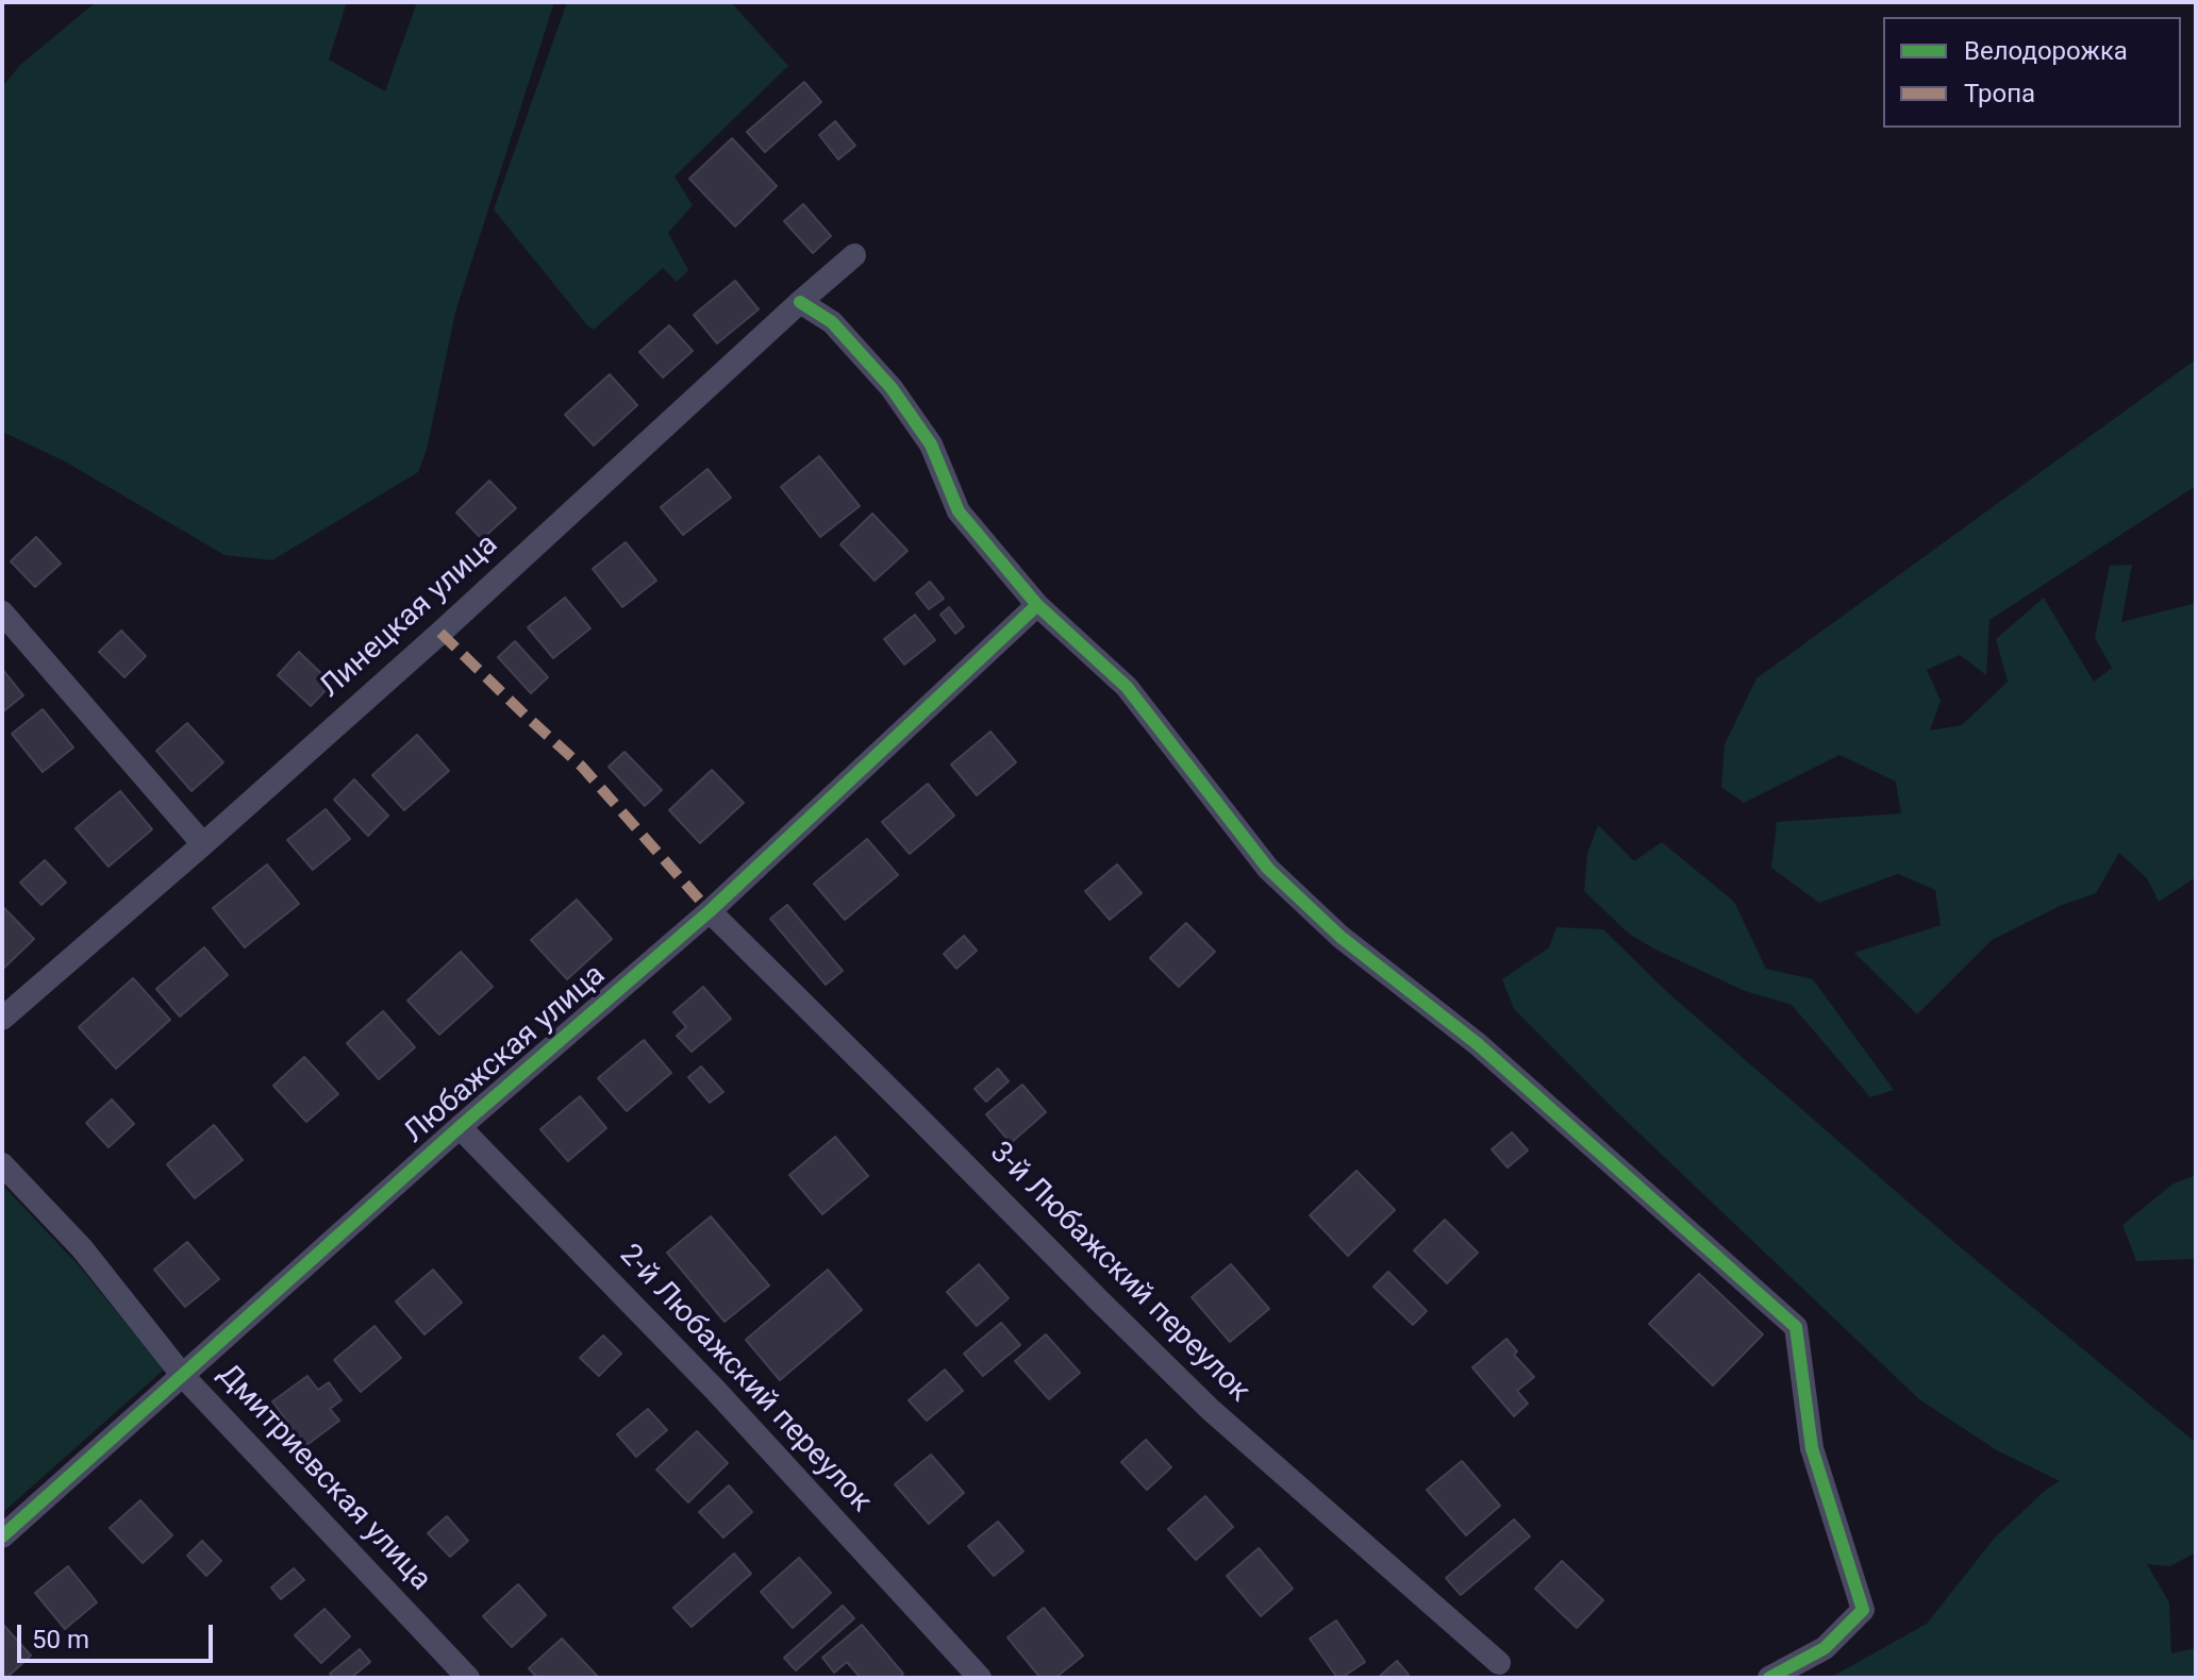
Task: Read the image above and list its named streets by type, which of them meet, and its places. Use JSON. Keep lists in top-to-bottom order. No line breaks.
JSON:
{"streets":{"street":["Линецкая улица","Любажская улица","3-й Любажский переулок","2-й Любажский переулок","Дмитриевская улица"]},"crossings":[["Любажская улица","3-й Любажский переулок"],["Любажская улица","2-й Любажский переулок"],["Любажская улица","Дмитриевская улица"]],"legend":["Велодорожка","Тропа"],"scale_bar":"50 m"}
